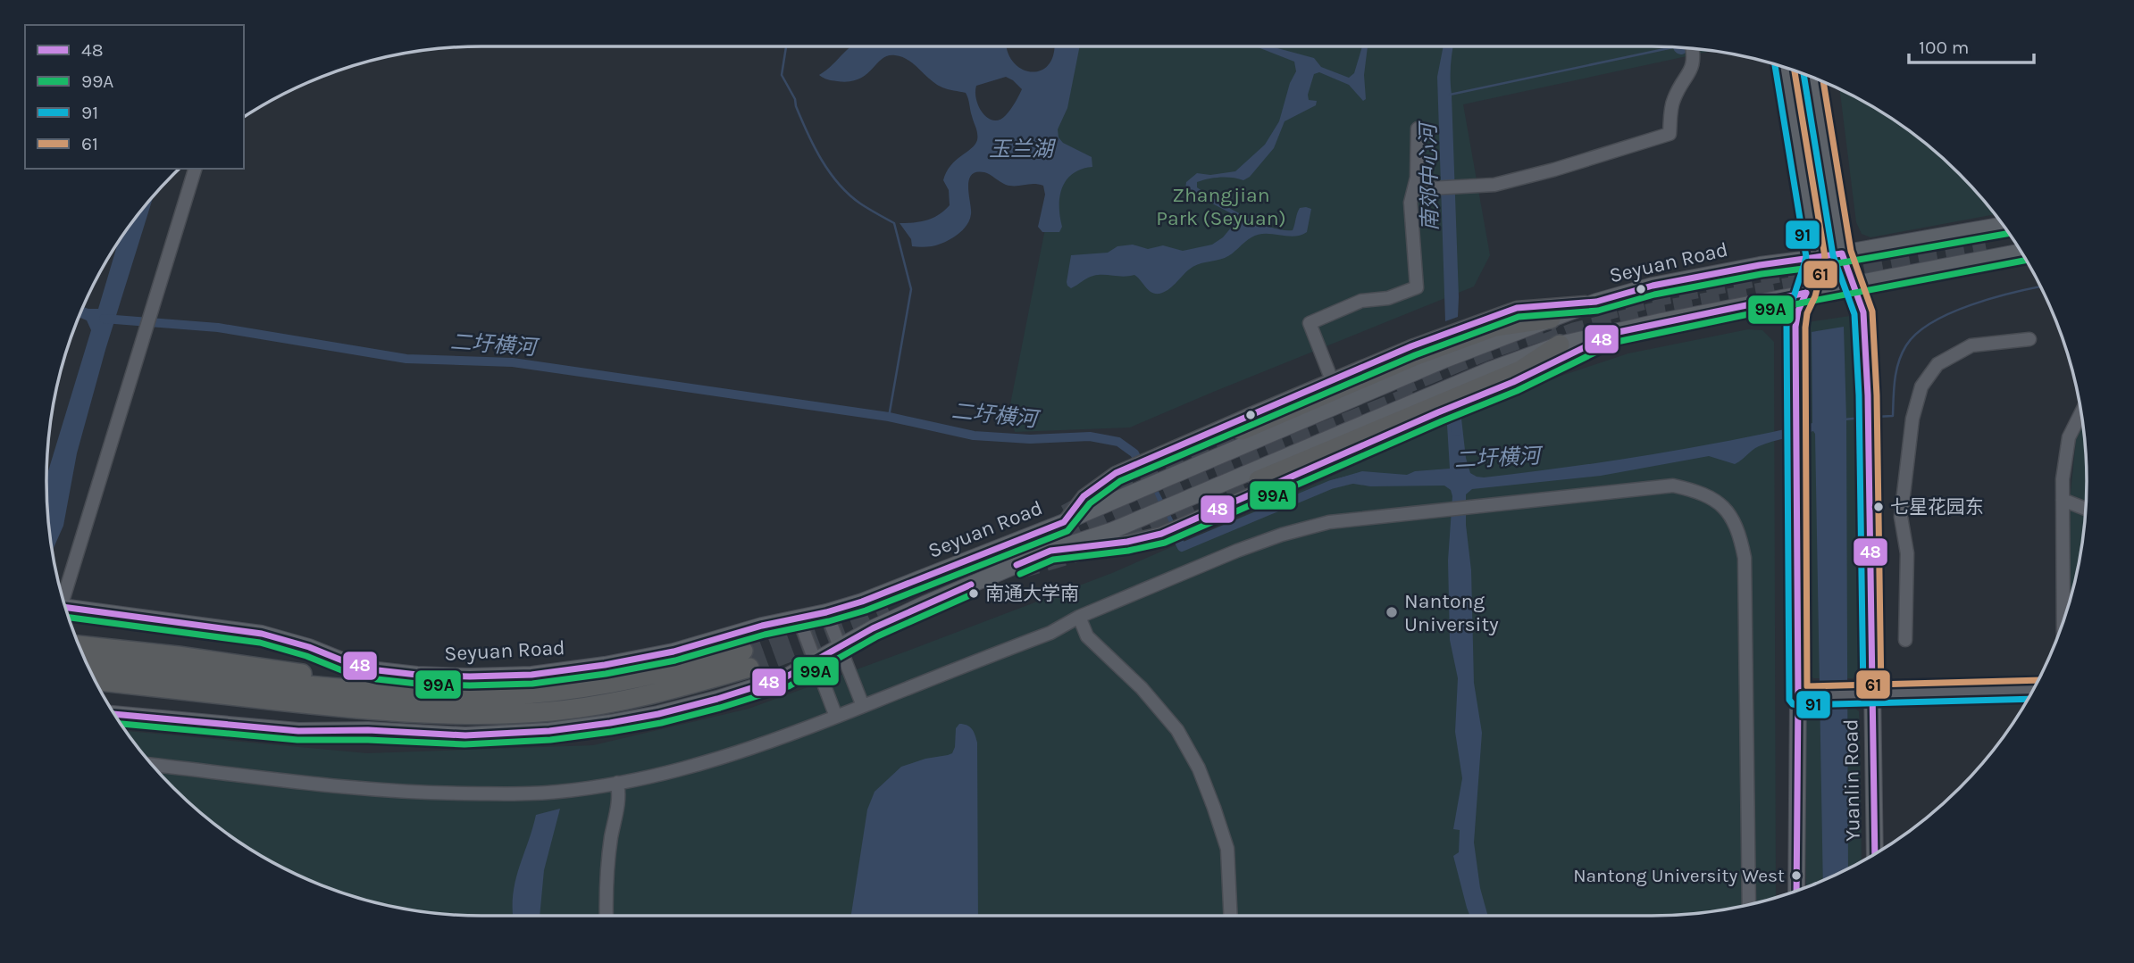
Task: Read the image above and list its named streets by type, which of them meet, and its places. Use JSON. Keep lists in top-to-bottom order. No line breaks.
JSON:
{"streets":{"main road":["Seyuan Road","Yuanlin Road"]},"crossings":[["Seyuan Road","Yuanlin Road"]],"water":["玉兰湖","南郊中心河","二圩横河"],"parks":["Zhangjian Park (Seyuan)"],"places":["七星花园东","南通大学南","Nantong University","Nantong University West"],"lines":["transit line 91","transit line 61","transit line 99A","transit line 48"],"legend":["48","99A","91","61"],"scale_bar":"100 m"}
